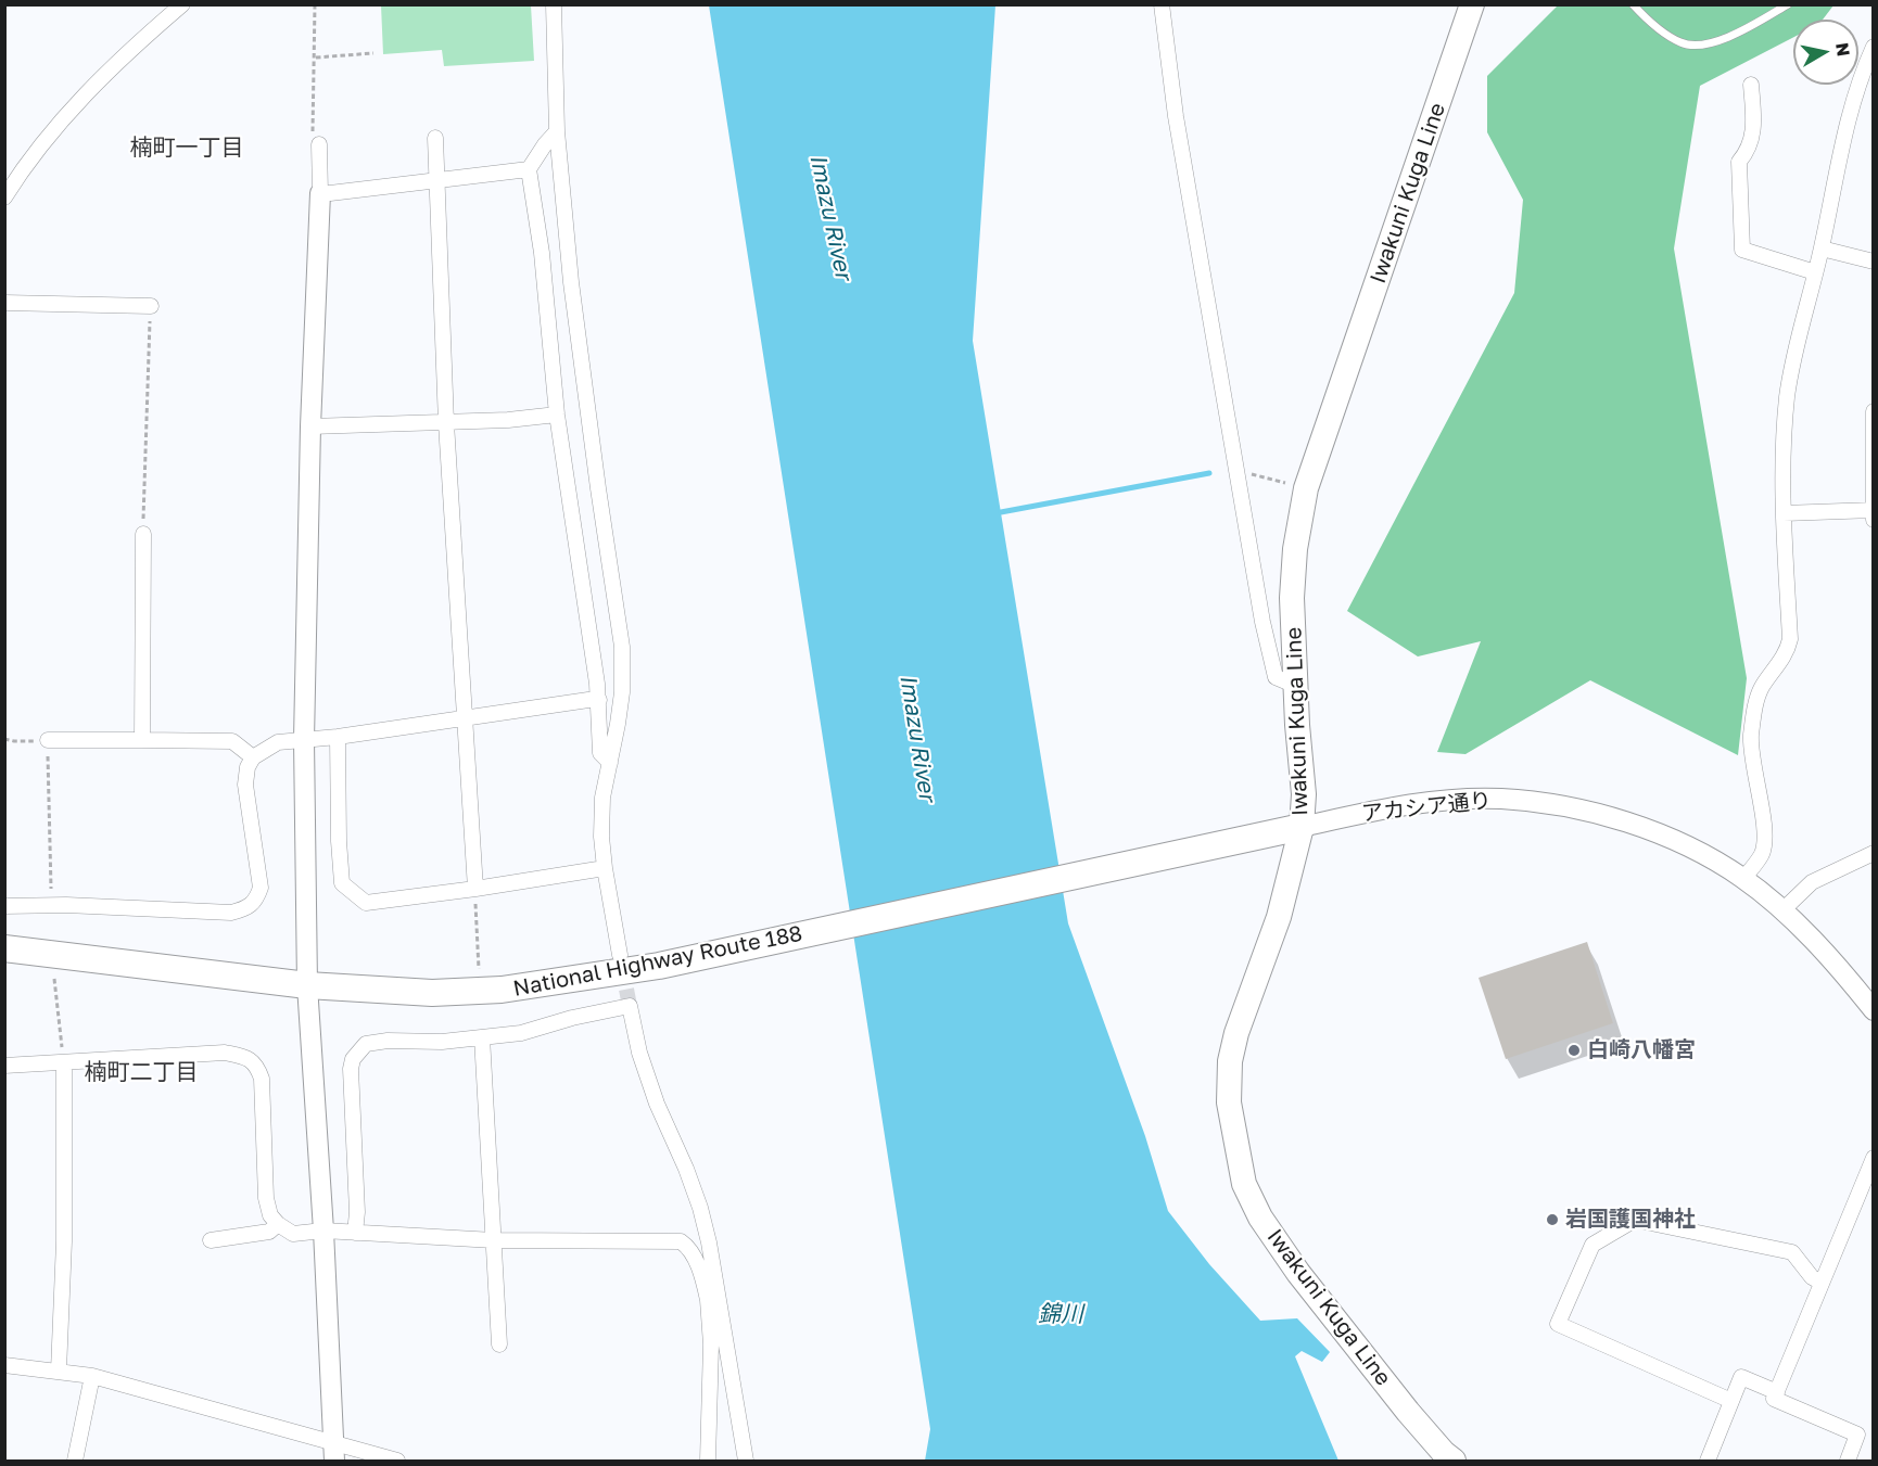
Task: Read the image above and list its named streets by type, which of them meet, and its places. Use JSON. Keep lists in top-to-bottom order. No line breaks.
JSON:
{"streets":{"highway":["National Highway Route 188"],"main road":["Iwakuni Kuga Line"],"street":["アカシア通り"]},"crossings":[["Iwakuni Kuga Line","アカシア通り"],["Iwakuni Kuga Line","National Highway Route 188"],["アカシア通り","National Highway Route 188"]],"districts":["楠町一丁目","楠町二丁目"],"water":["Imazu River","錦川"],"places":["白崎八幡宮","岩国護国神社"],"north":"right"}
